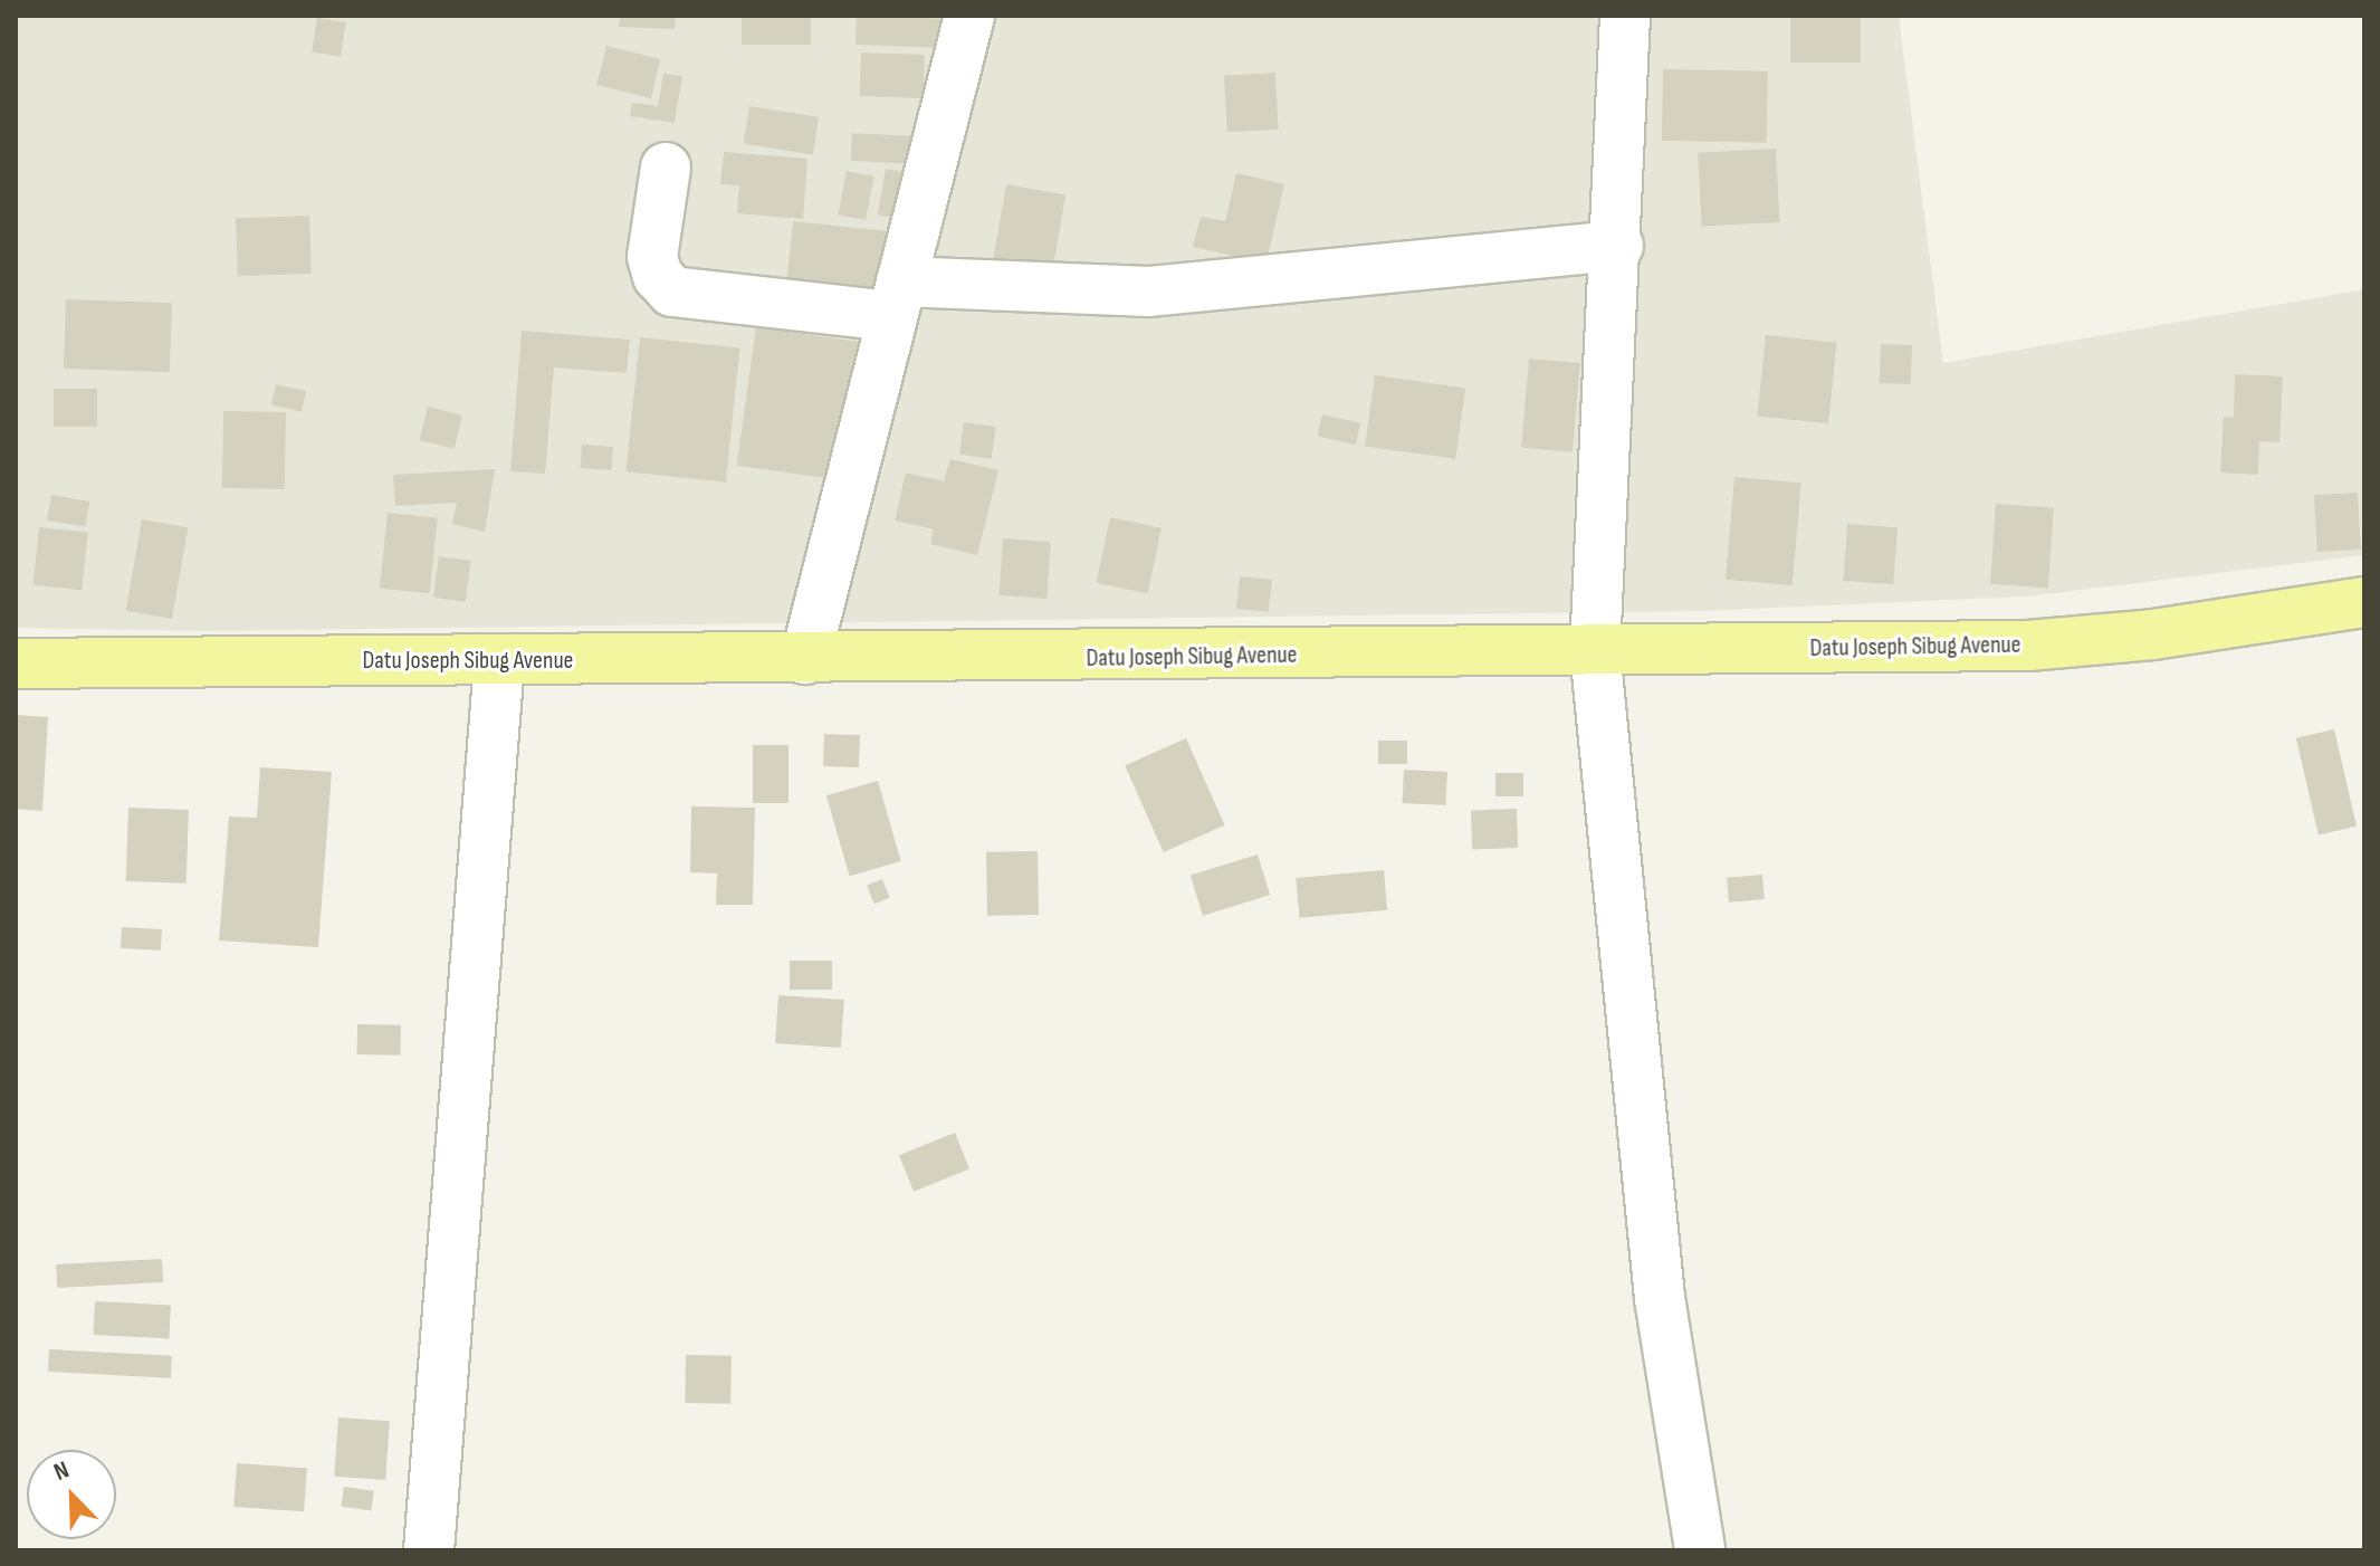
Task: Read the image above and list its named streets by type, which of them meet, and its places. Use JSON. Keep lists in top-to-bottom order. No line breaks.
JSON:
{"streets":{"main road":["Datu Joseph Sibug Avenue"]},"north":"top left"}
